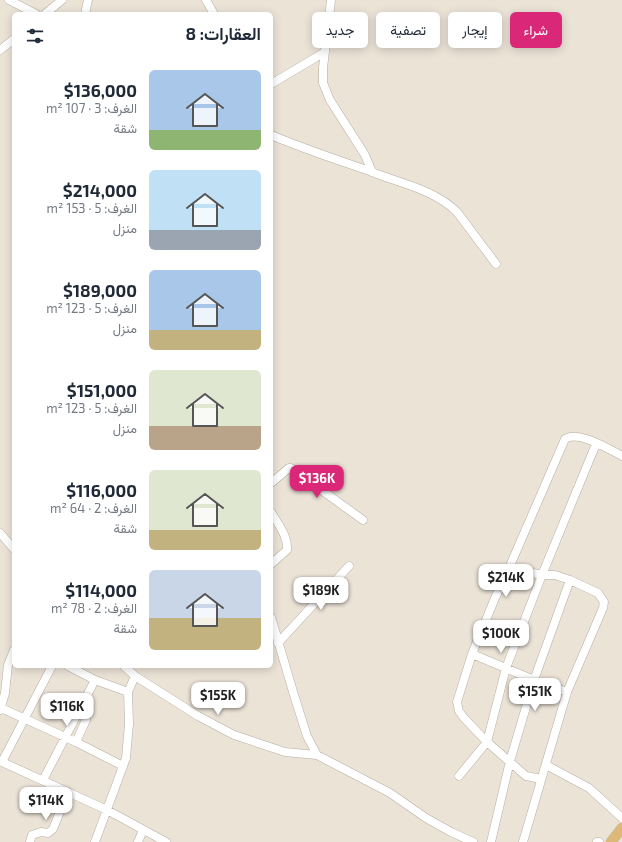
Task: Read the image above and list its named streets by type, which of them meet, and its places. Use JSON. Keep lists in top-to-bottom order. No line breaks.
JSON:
{"page":{"chip":["شراء","إيجار","تصفية","جديد"],"heading":"العقارات: 8","list":[{"name":"$136,000","note":"الغرف: 3 · 107 m² · شقة"},{"name":"$214,000","note":"الغرف: 5 · 153 m² · منزل"},{"name":"$189,000","note":"الغرف: 5 · 123 m² · منزل"},{"name":"$151,000","note":"الغرف: 5 · 123 m² · منزل"},{"name":"$116,000","note":"الغرف: 2 · 64 m² · شقة"},{"name":"$114,000","note":"الغرف: 2 · 78 m² · شقة"}],"price":["$136K","$214K","$189K","$100K","$151K","$155K","$116K","$114K"]}}
